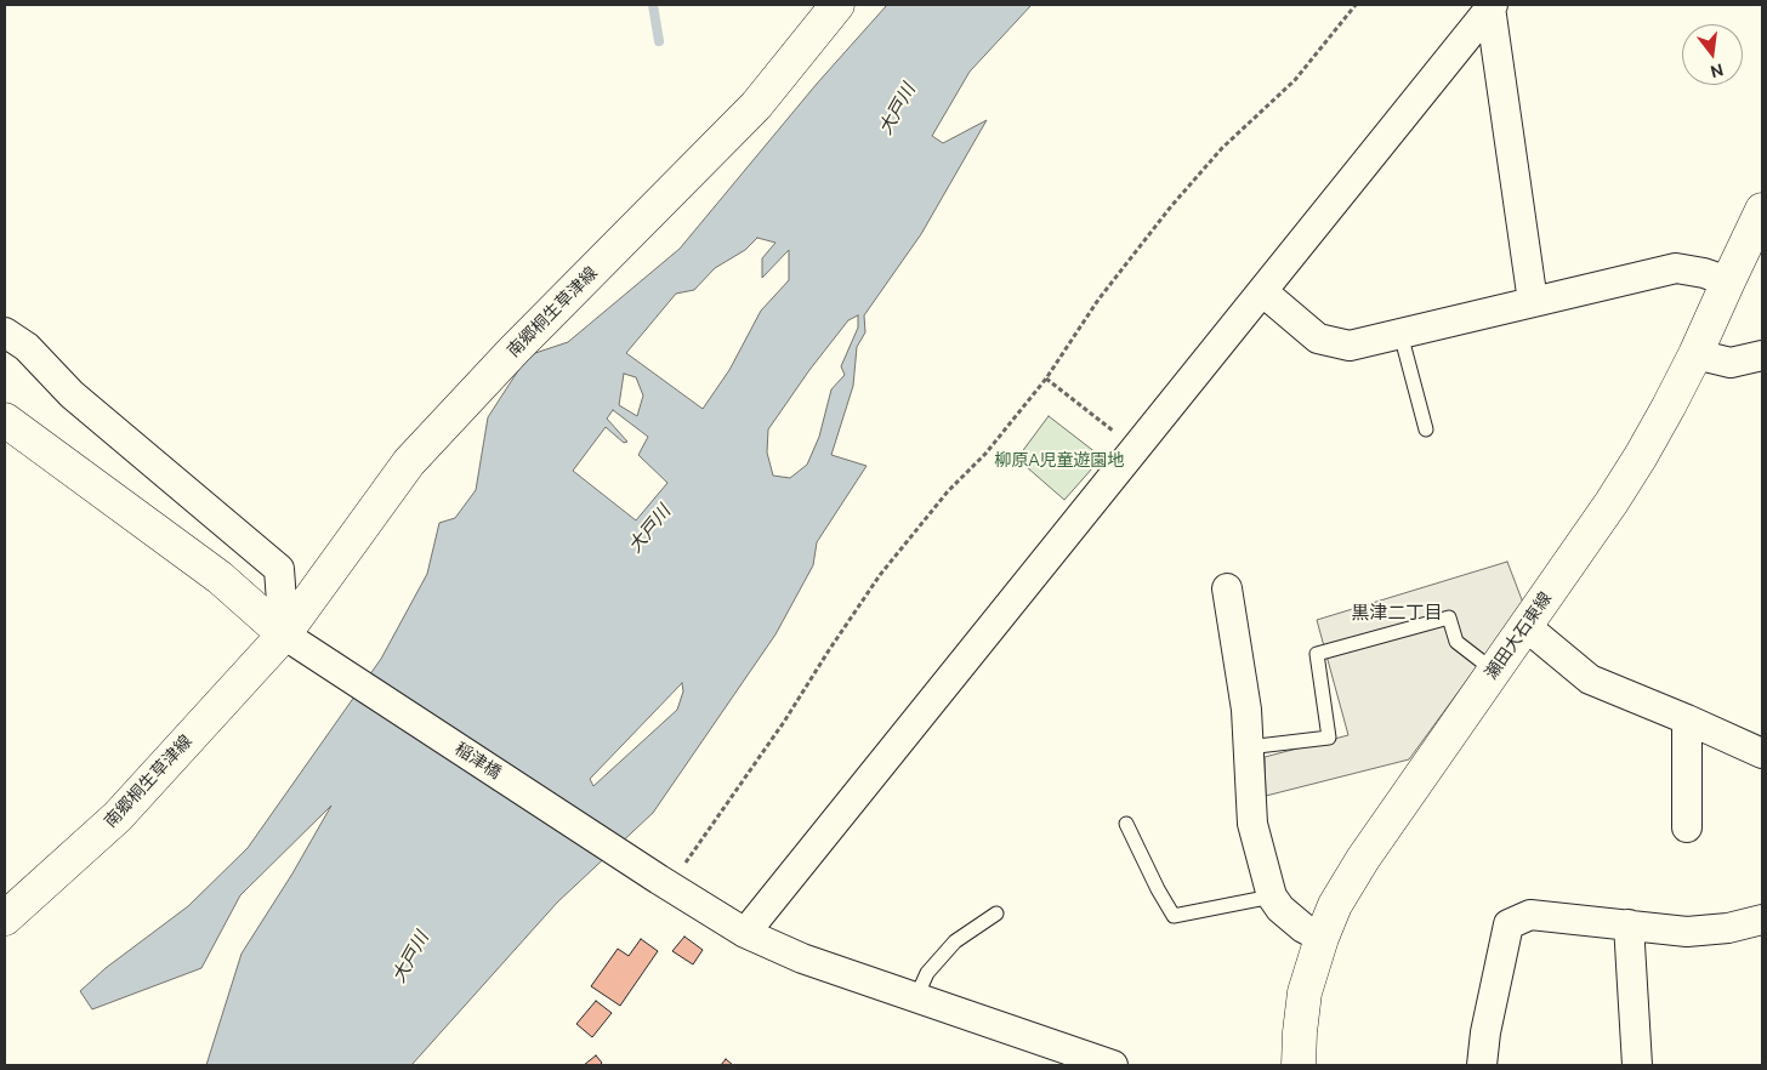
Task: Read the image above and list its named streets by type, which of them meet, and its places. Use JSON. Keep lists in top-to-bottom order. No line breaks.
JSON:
{"streets":{"main road":["南郷桐生草津線","瀬田大石東線"],"street":["稲津橋"]},"crossings":[["南郷桐生草津線","稲津橋"]],"districts":["黒津二丁目"],"water":["大戸川"],"parks":["柳原A児童遊園地"],"north":"bottom"}
